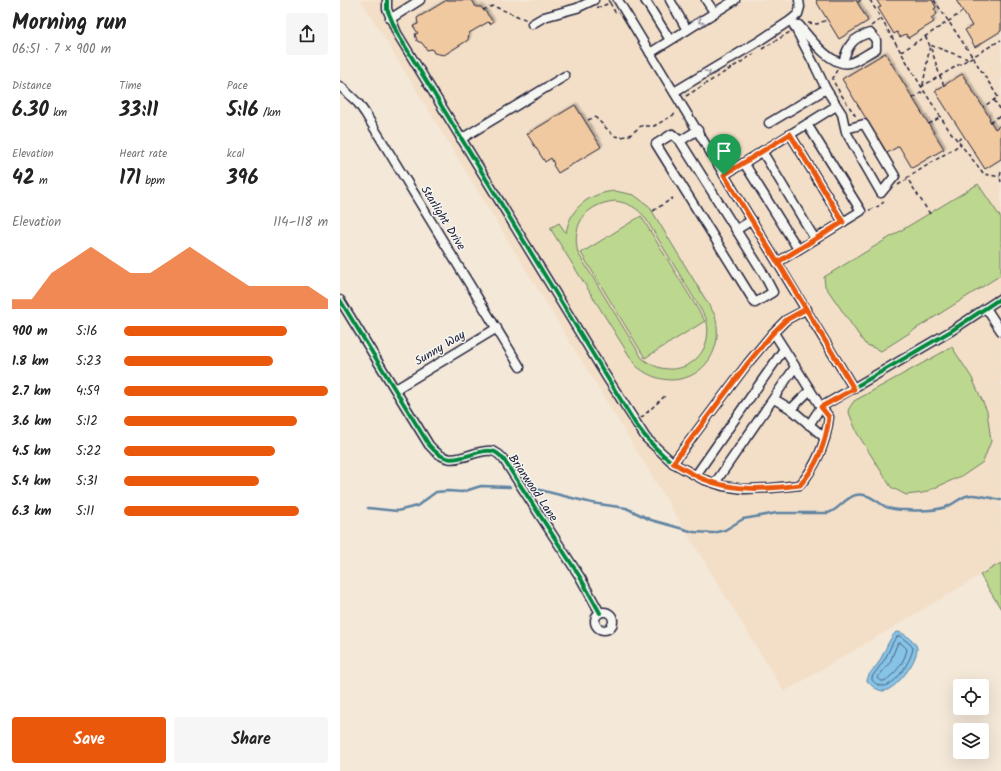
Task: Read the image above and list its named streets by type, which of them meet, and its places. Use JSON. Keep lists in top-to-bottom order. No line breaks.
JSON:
{"streets":{"street":["Starlight Drive","Sunny Way","Briarwood Lane"]},"crossings":[["Starlight Drive","Sunny Way"],["Sunny Way","Briarwood Lane"]],"page":{"heading":["Morning run","06:51 · 7 × 900 m"],"stats":[["Distance","6.30 km"],["Time","33:11"],["Pace","5:16 /km"],["Elevation","42 m"],["Heart rate","171 bpm"],["kcal","396"]],"chart":["Elevation","114–118 m"],"list":[{"name":"900 m","note":"5:16"},{"name":"1.8 km","note":"5:23"},{"name":"2.7 km","note":"4:59"},{"name":"3.6 km","note":"5:12"},{"name":"4.5 km","note":"5:22"},{"name":"5.4 km","note":"5:31"},{"name":"6.3 km","note":"5:11"}],"buttons":["Save","Share"]}}
